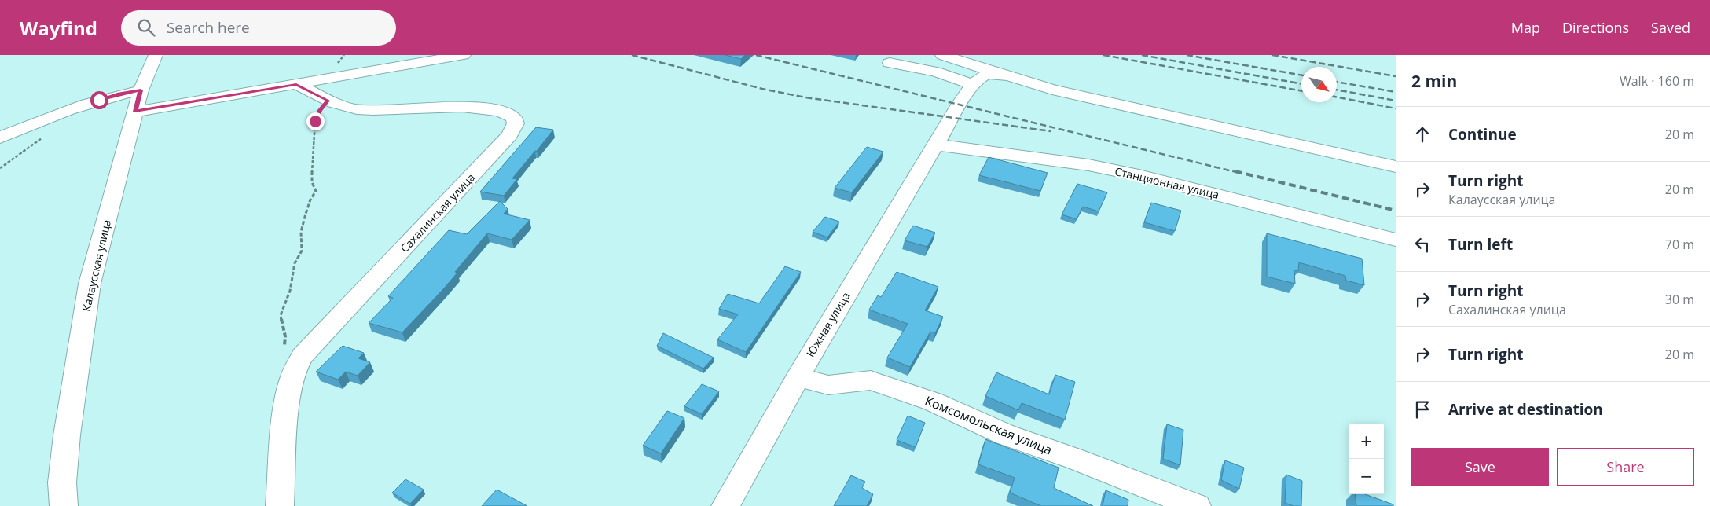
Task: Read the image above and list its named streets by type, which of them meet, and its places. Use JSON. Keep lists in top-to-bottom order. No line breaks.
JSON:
{"streets":{"street":["Станционная улица","Сахалинская улица","Калаусская улица","Южная улица","Комсомольская улица"]},"crossings":[["Станционная улица","Южная улица"],["Южная улица","Комсомольская улица"]],"north":"bottom right","page":{"header":"Wayfind","search":"Search here","nav":["Map","Directions","Saved"],"heading":["2 min","Walk · 160 m"],"list":[["Continue","20 m"],["Turn right","Калаусская улица","20 m"],["Turn left","70 m"],["Turn right","Сахалинская улица","30 m"],["Turn right","20 m"],"Arrive at destination"],"map_buttons":["+","−"],"buttons":["Save","Share"]}}
